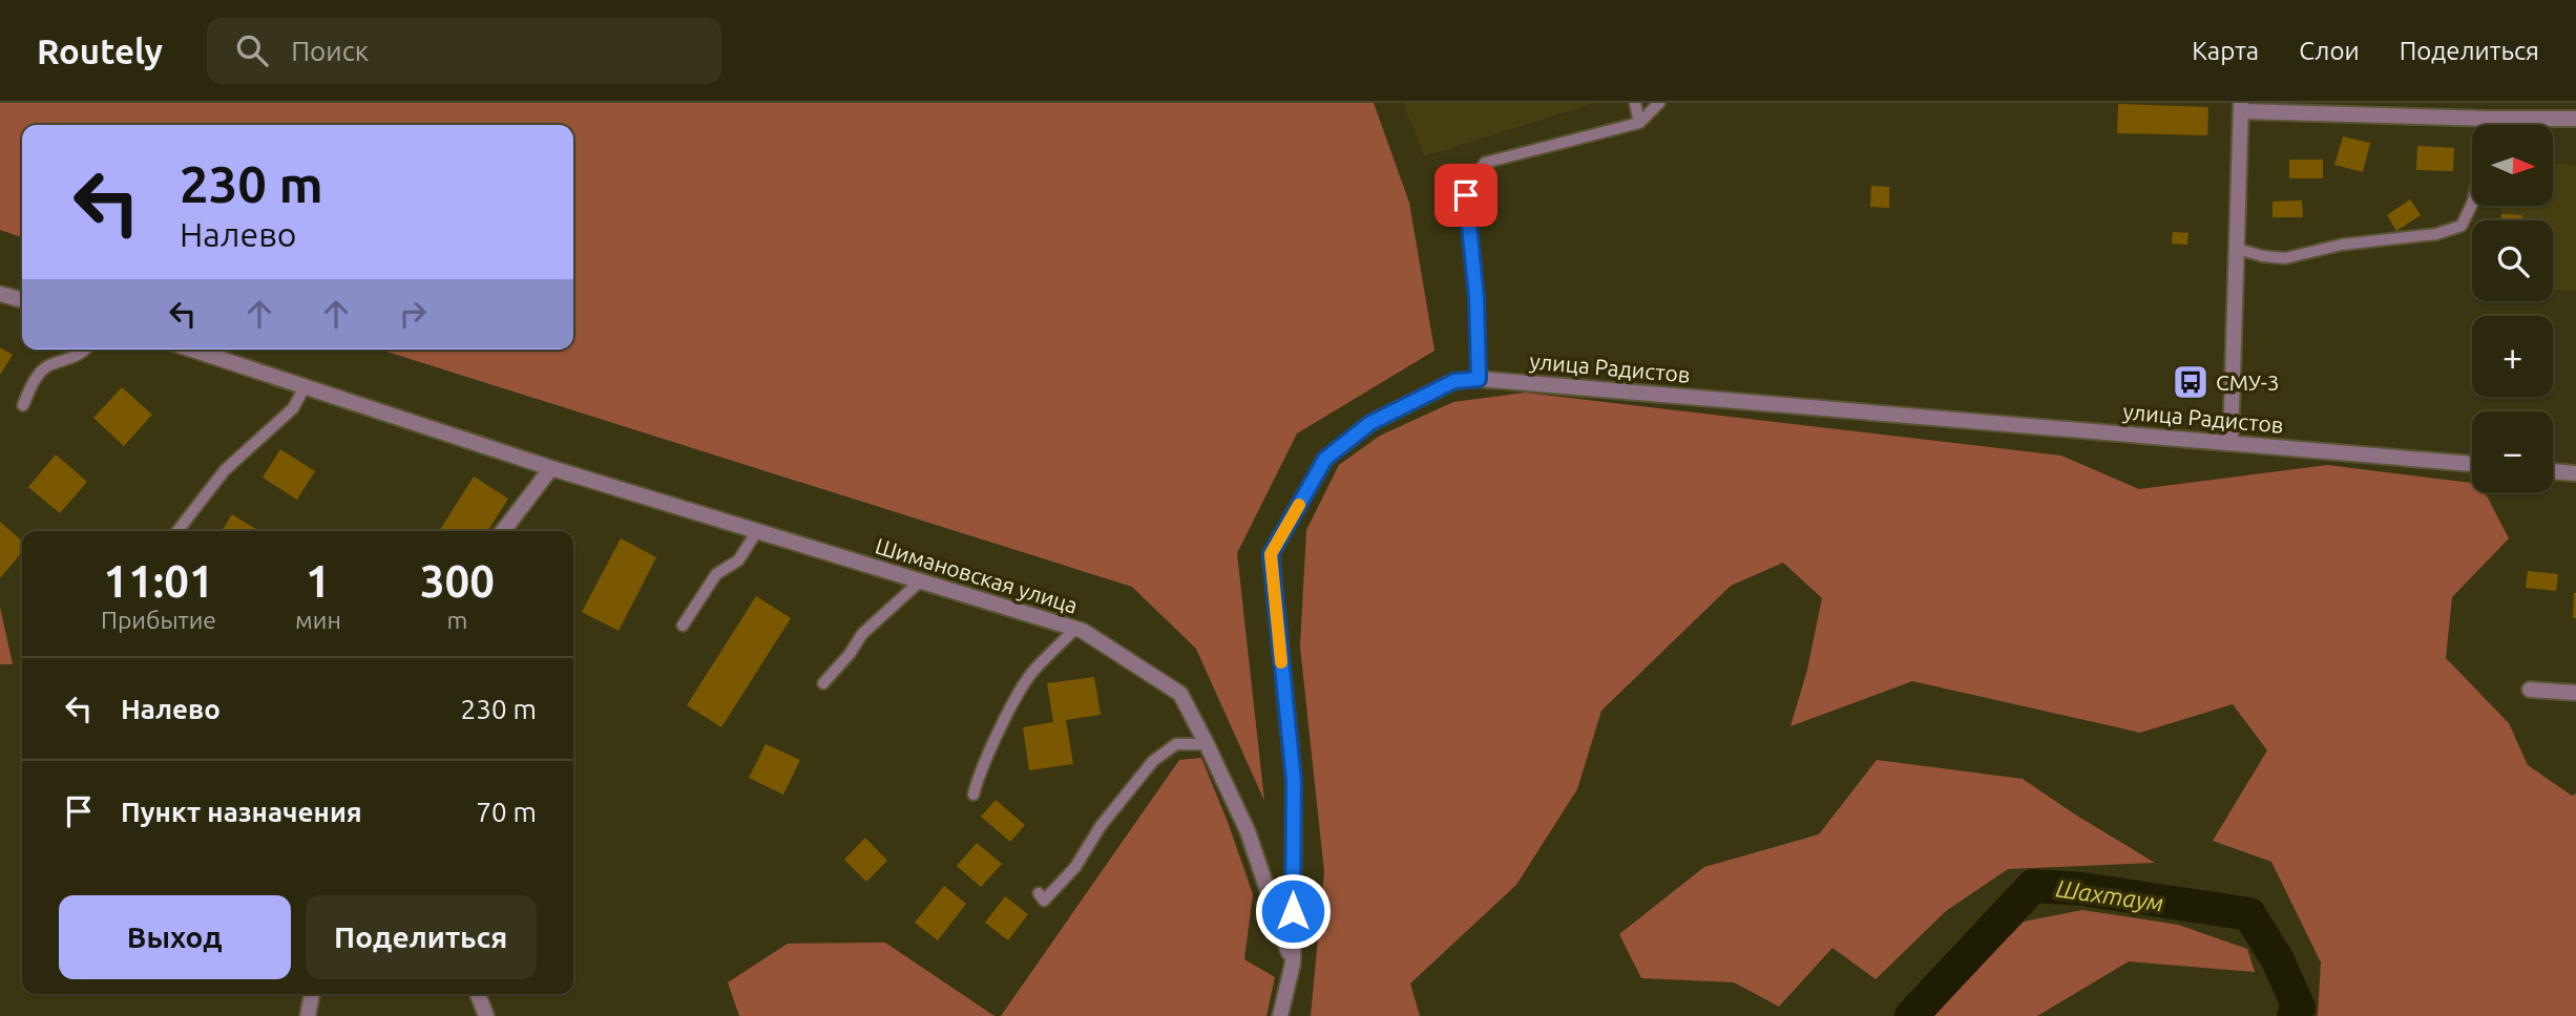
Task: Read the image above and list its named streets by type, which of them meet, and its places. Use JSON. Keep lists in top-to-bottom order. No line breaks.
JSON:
{"streets":{"street":["улица Радистов","Шимановская улица"]},"crossings":[["улица Радистов","Шимановская улица"]],"water":["Шахтаум"],"places":{"bus stop":["СМУ-3"]},"north":"right","page":{"header":"Routely","search":"Поиск","nav":["Карта","Слои","Поделиться"],"map_buttons":["+","−"],"turn":["230 m","Налево"],"eta":["11:01","Прибытие","1","мин","300","m"],"list":[{"name":"Налево","value":"230 m"},{"name":"Пункт назначения","value":"70 m"}],"buttons":["Выход","Поделиться"]}}
